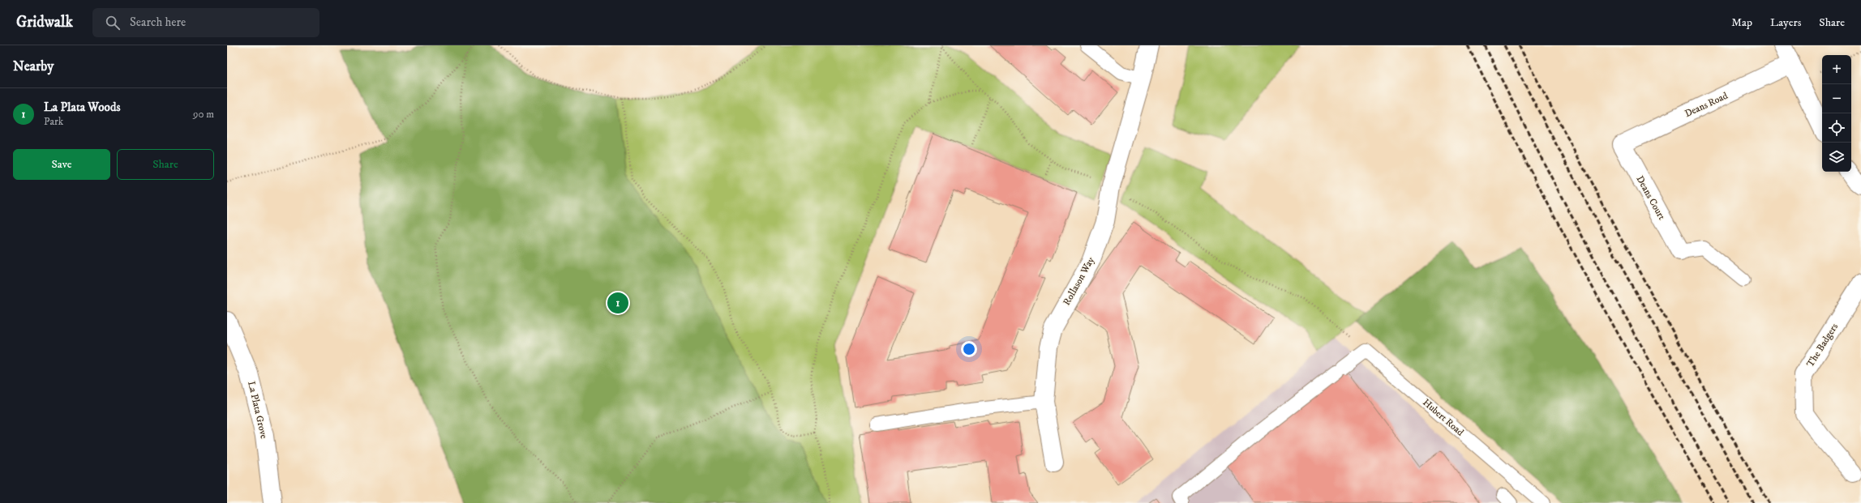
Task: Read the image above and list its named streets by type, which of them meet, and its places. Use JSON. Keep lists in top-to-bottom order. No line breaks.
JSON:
{"streets":{"street":["Deans Road","Deans Court","Rollason Way","The Badgers","La Plata Grove"],"lane":["Hubert Road"]},"crossings":[["Deans Road","Deans Court"]],"page":{"header":"Gridwalk","search":"Search here","nav":["Map","Layers","Share"],"heading":"Nearby","map_buttons":["+","−"],"list":[{"mark":"1","name":"La Plata Woods","note":"Park","value":"90 m"}],"buttons":["Save","Share"],"pins":"1"}}
